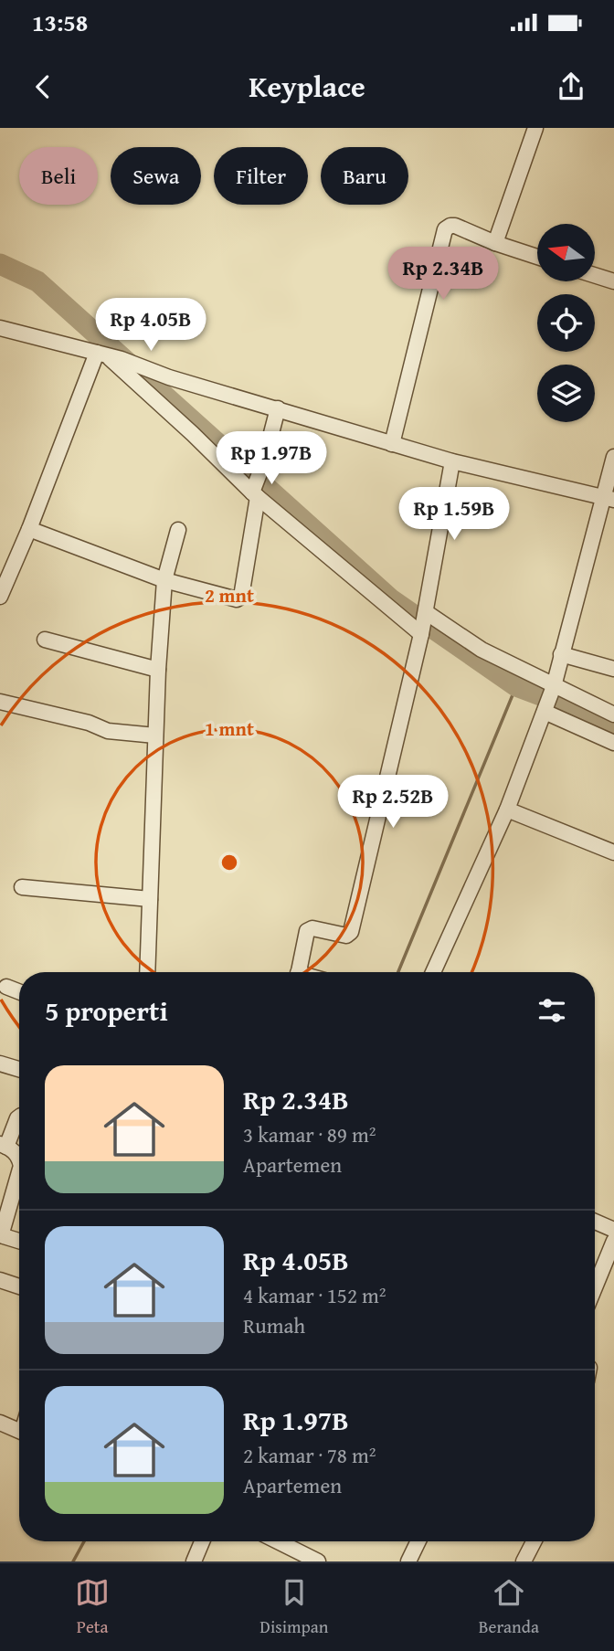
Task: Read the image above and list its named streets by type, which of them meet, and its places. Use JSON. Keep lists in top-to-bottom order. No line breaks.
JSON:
{"north":"left","page":{"status":"13:58","header":"Keyplace","chip":["Beli","Sewa","Filter","Baru"],"price":["Rp 2.34B","Rp 4.05B","Rp 1.97B","Rp 1.59B","Rp 2.52B"],"heading":"5 properti","list":[{"name":"Rp 2.34B","note":"3 kamar · 89 m² · Apartemen"},{"name":"Rp 4.05B","note":"4 kamar · 152 m² · Rumah"},{"name":"Rp 1.97B","note":"2 kamar · 78 m² · Apartemen"}],"tabs":["Peta","Disimpan","Beranda"]},"rings":["2 mnt","1 mnt"]}
